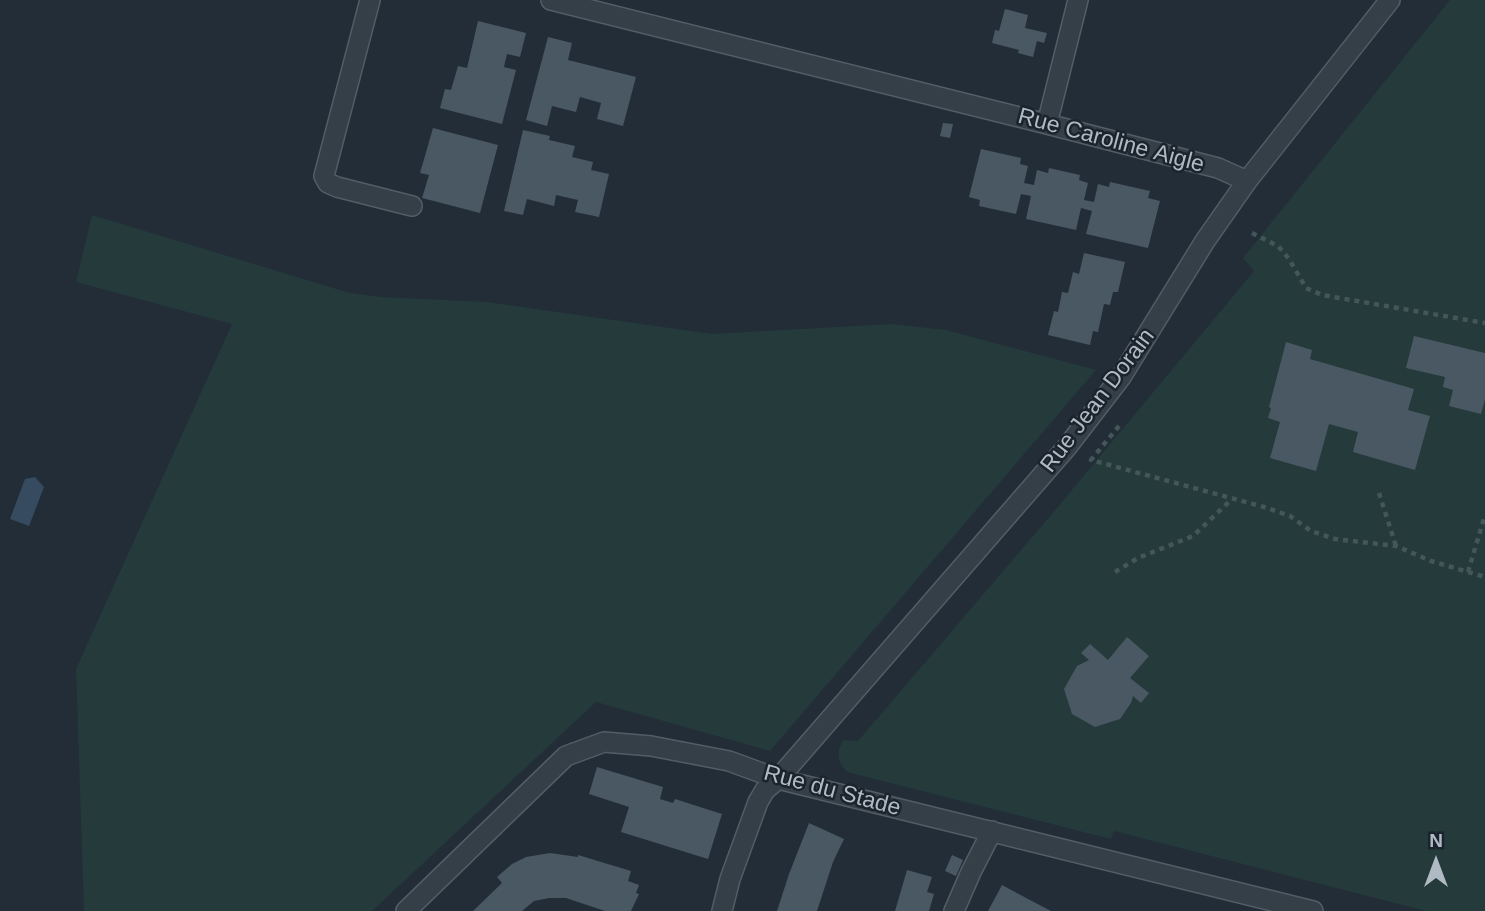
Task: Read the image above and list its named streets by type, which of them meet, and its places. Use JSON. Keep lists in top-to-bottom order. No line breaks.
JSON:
{"streets":{"street":["Rue Caroline Aigle","Rue Jean Dorain","Rue du Stade"]},"crossings":[["Rue Caroline Aigle","Rue Jean Dorain"],["Rue Jean Dorain","Rue du Stade"]],"north":"top"}
